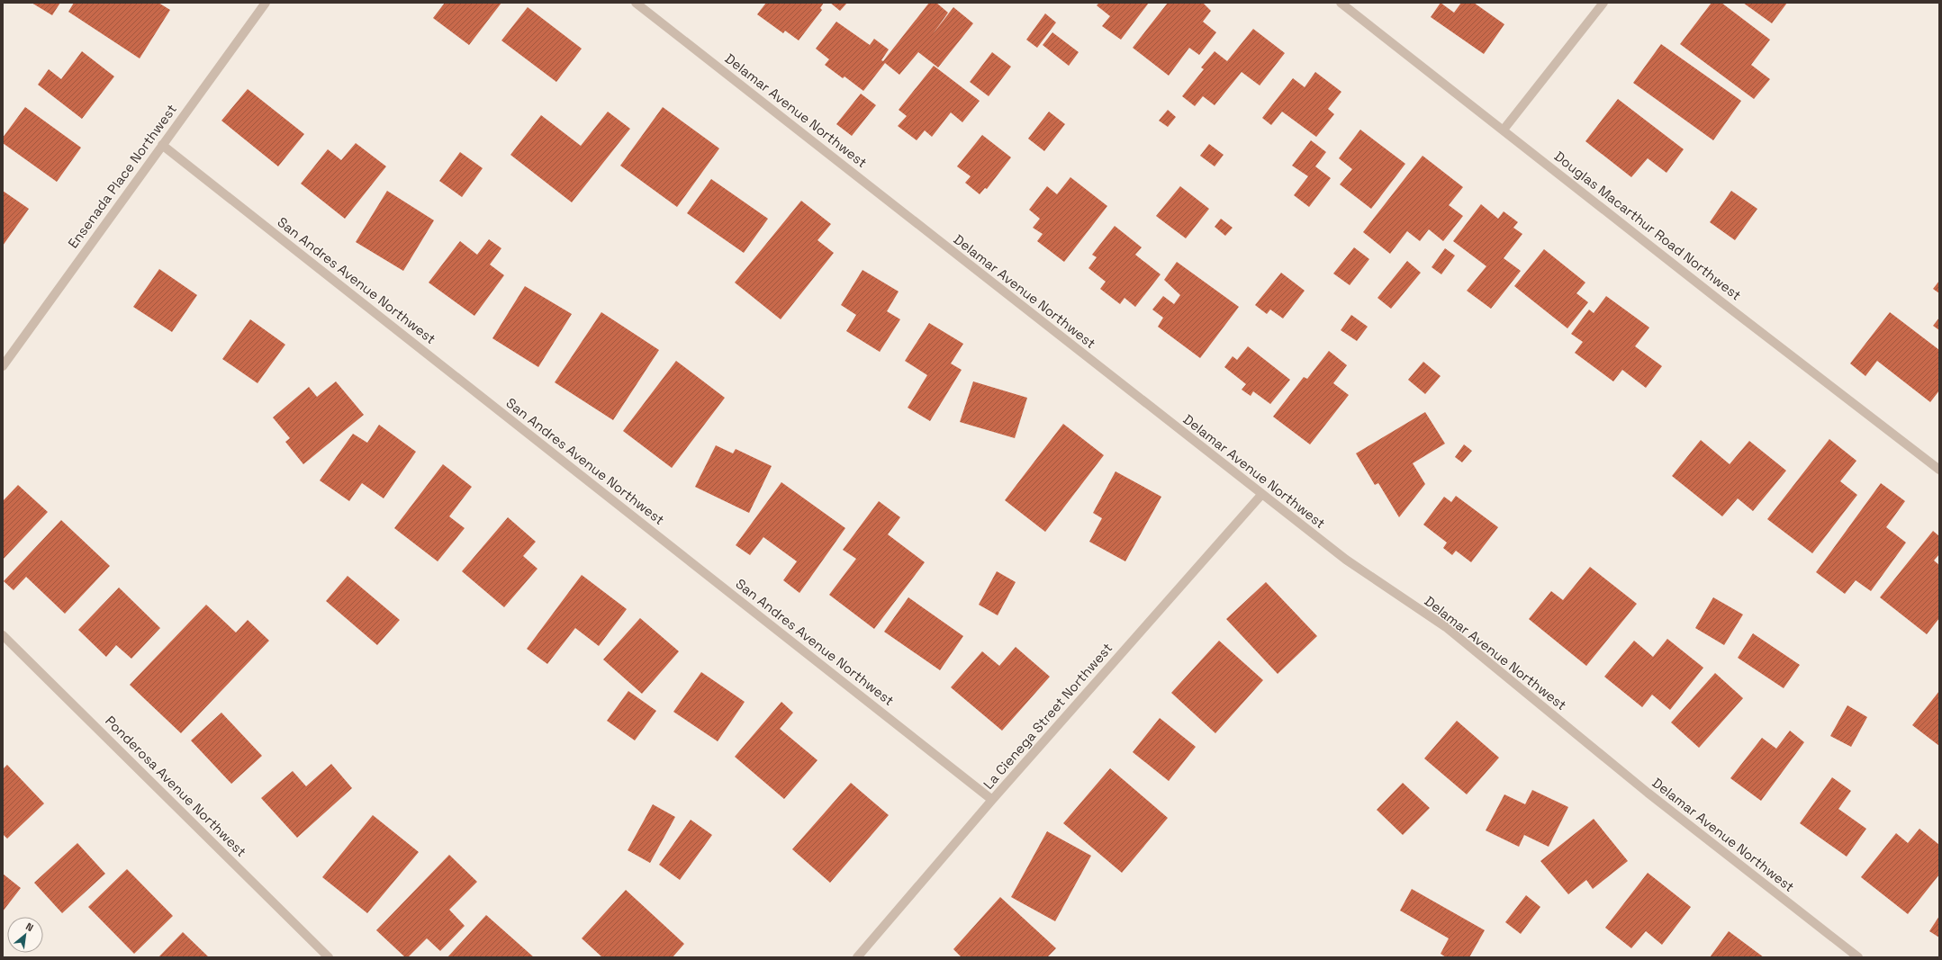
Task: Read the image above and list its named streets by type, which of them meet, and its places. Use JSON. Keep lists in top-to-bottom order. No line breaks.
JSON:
{"streets":{"street":["Delamar Avenue Northwest","Ensenada Place Northwest","Douglas Macarthur Road Northwest","San Andres Avenue Northwest","La Cienega Street Northwest","Ponderosa Avenue Northwest"]},"crossings":[["Delamar Avenue Northwest","La Cienega Street Northwest"],["Ensenada Place Northwest","San Andres Avenue Northwest"],["San Andres Avenue Northwest","La Cienega Street Northwest"]],"north":"top right"}
